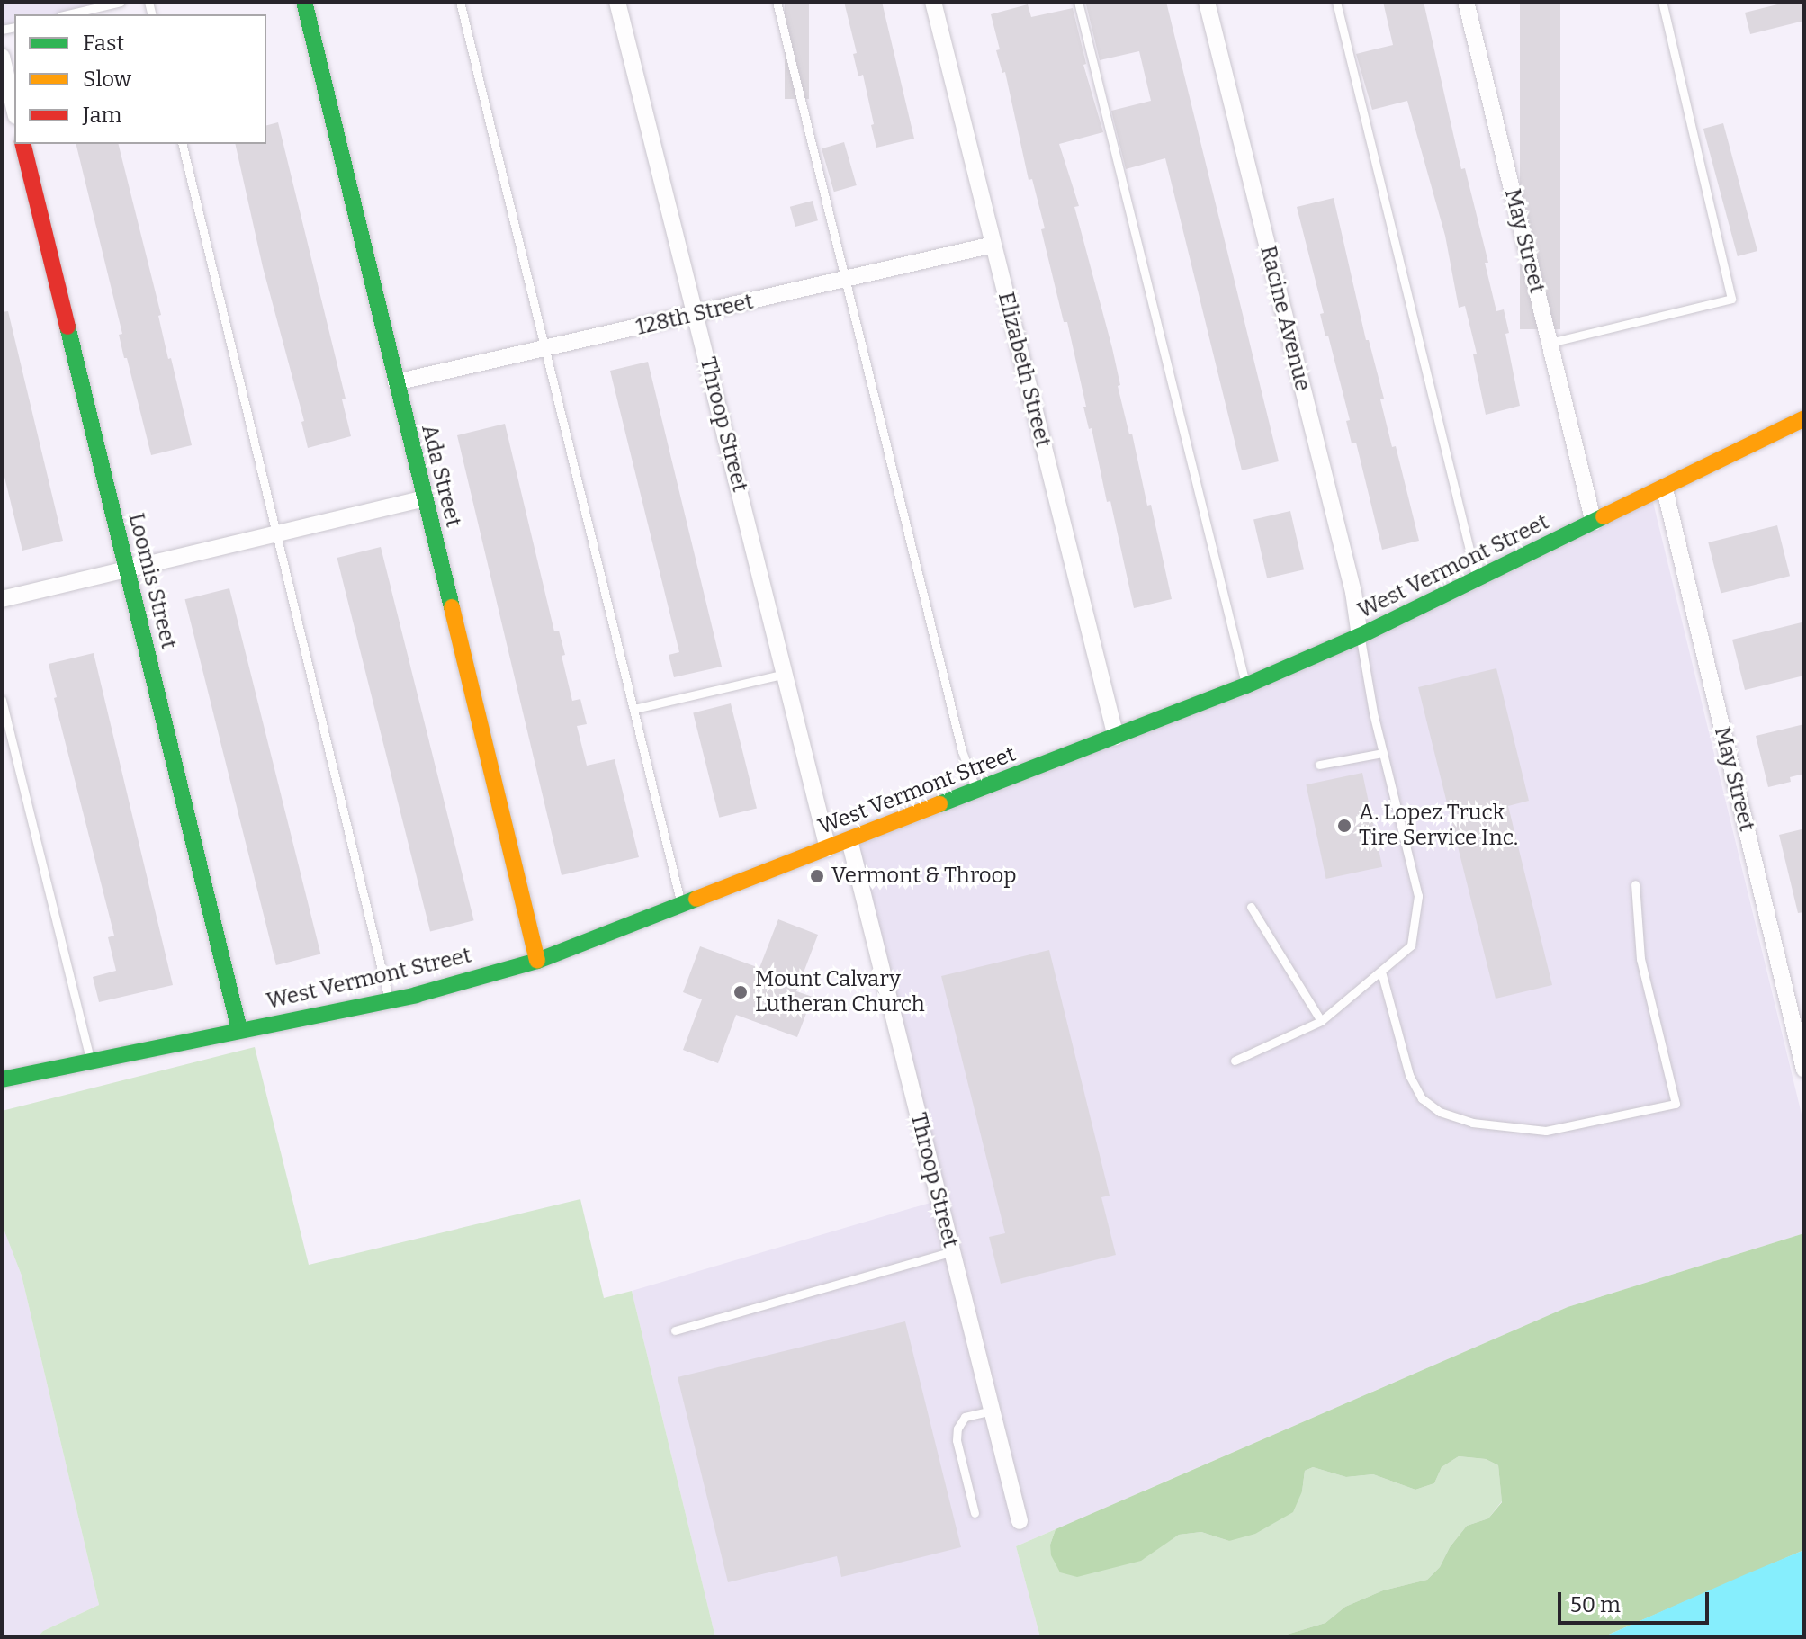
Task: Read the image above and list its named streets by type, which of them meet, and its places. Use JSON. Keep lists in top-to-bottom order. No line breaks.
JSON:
{"streets":{"street":["May Street","128th Street","Racine Avenue","Elizabeth Street","Throop Street","Ada Street","West Vermont Street","Loomis Street"]},"crossings":[["May Street","West Vermont Street"],["128th Street","Elizabeth Street"],["128th Street","Throop Street"],["128th Street","Ada Street"],["Racine Avenue","West Vermont Street"],["Elizabeth Street","West Vermont Street"],["Throop Street","West Vermont Street"],["Ada Street","West Vermont Street"],["West Vermont Street","Loomis Street"]],"places":["A. Lopez Truck Tire Service Inc.","Vermont & Throop","Mount Calvary Lutheran Church"],"legend":["Fast","Slow","Jam"],"scale_bar":"50 m"}
